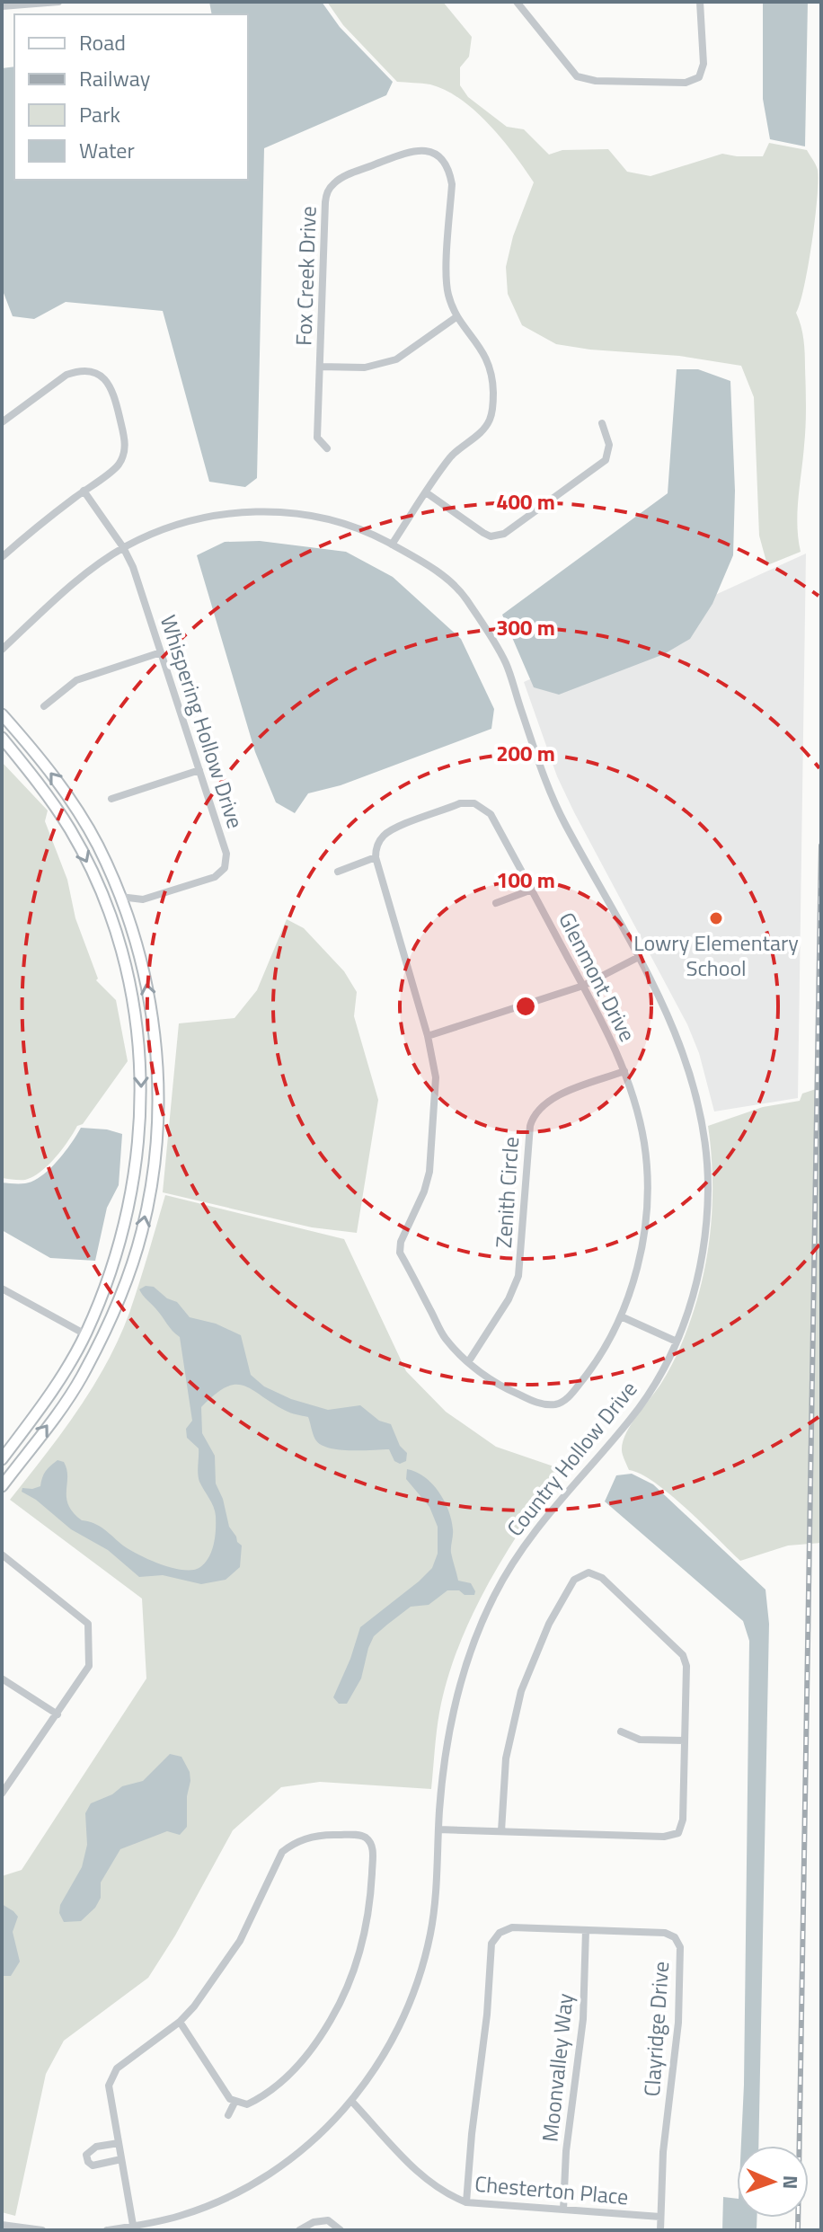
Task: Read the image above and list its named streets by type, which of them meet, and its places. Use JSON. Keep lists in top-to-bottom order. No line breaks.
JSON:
{"streets":{"street":["Fox Creek Drive","Whispering Hollow Drive","Glenmont Drive","Zenith Circle","Country Hollow Drive","Clayridge Drive","Moonvalley Way","Chesterton Place"]},"crossings":[["Fox Creek Drive","Country Hollow Drive"],["Whispering Hollow Drive","Country Hollow Drive"],["Glenmont Drive","Zenith Circle"],["Country Hollow Drive","Chesterton Place"],["Clayridge Drive","Moonvalley Way"],["Clayridge Drive","Chesterton Place"],["Moonvalley Way","Chesterton Place"]],"places":["Lowry Elementary School"],"legend":["Road","Railway","Park","Water"],"north":"right","rings":["400 m","300 m","200 m","100 m"]}
